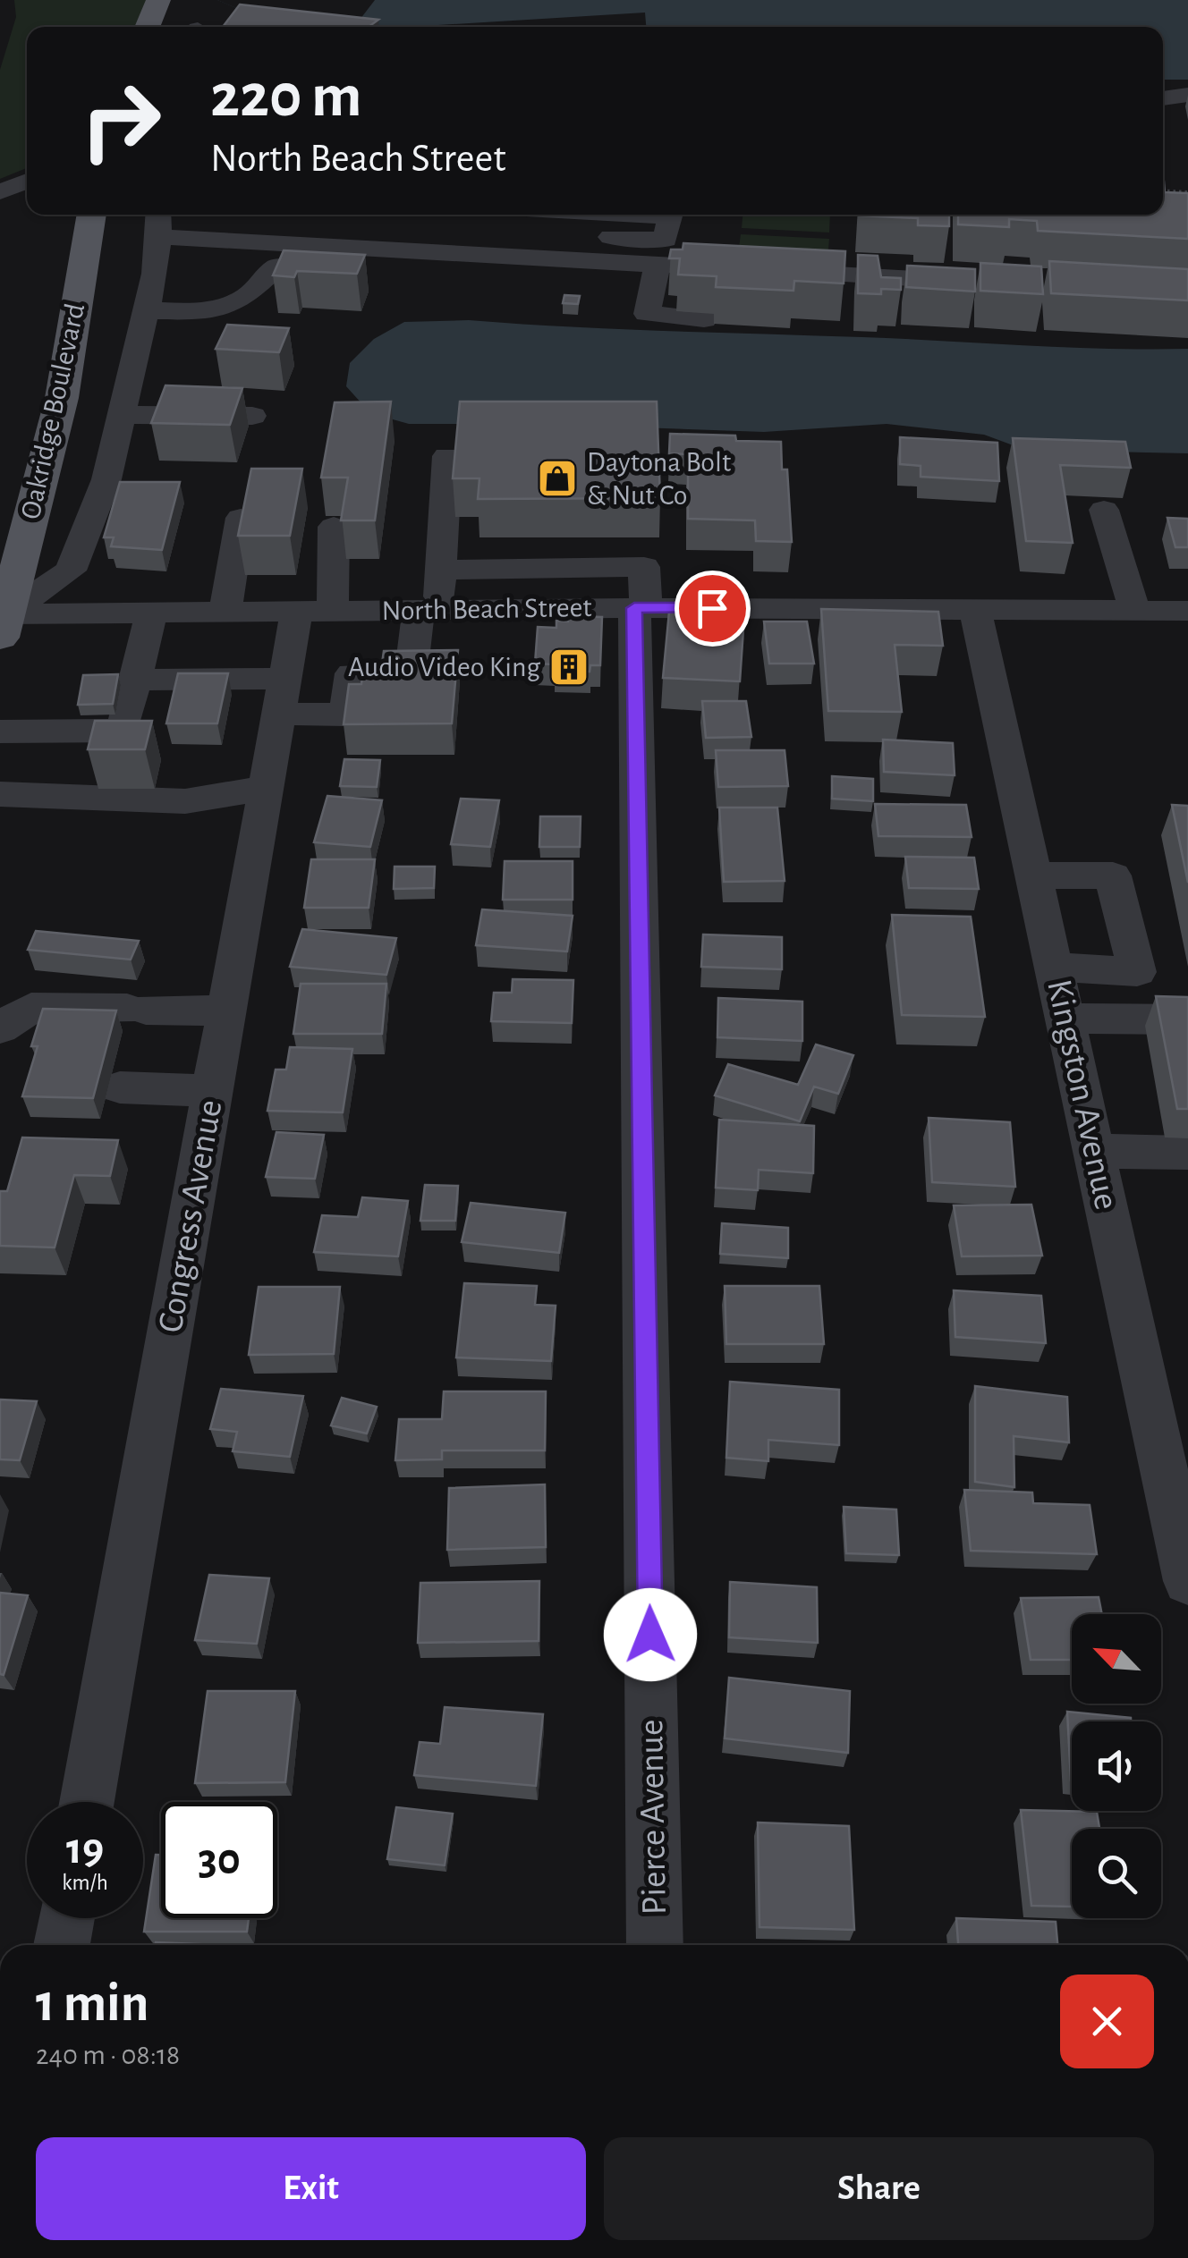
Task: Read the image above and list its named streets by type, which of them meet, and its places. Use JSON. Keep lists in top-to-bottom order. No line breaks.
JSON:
{"streets":{"main road":["Oakridge Boulevard"],"street":["North Beach Street","Kingston Avenue","Congress Avenue","Pierce Avenue"]},"crossings":[["Oakridge Boulevard","North Beach Street"],["North Beach Street","Kingston Avenue"],["North Beach Street","Congress Avenue"],["North Beach Street","Pierce Avenue"]],"places":{"shop":["Daytona Bolt & Nut Co"],"building":["Audio Video King"]},"north":"top left","page":{"turn":["220 m","North Beach Street"],"speed":"19 km/h","limit":"30","heading":["1 min","240 m · 08:18"],"buttons":["Exit","Share"]}}
